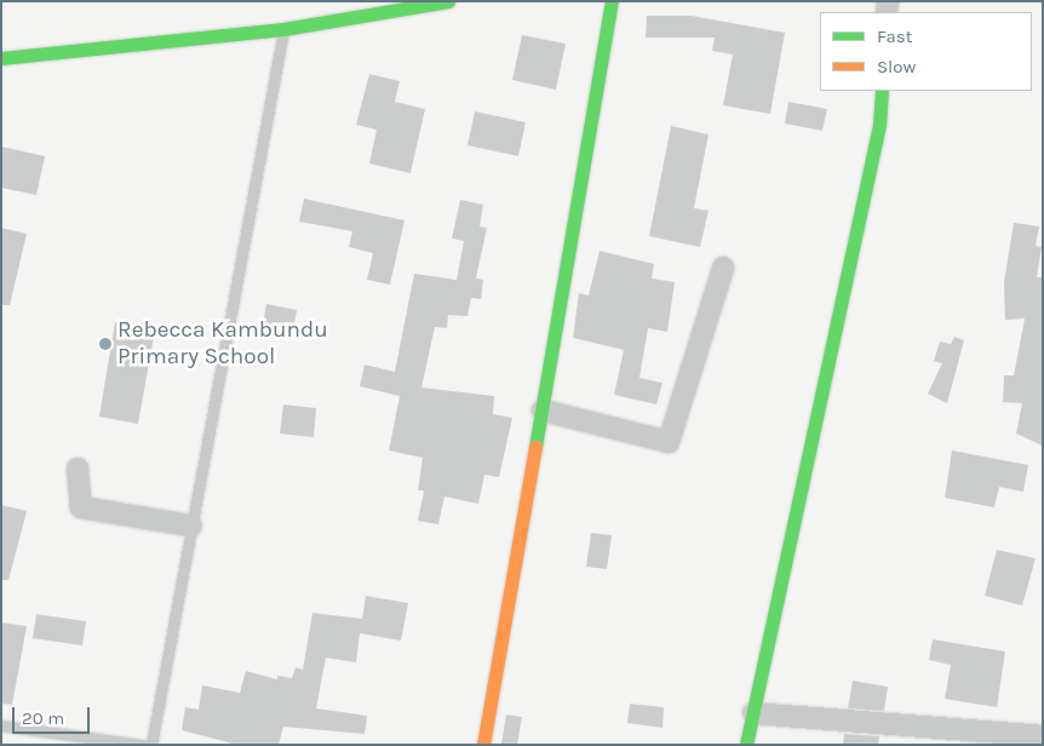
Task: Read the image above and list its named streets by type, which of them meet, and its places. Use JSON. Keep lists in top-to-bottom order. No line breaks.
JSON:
{"places":["Rebecca Kambundu Primary School"],"legend":["Fast","Slow"],"scale_bar":"20 m"}
